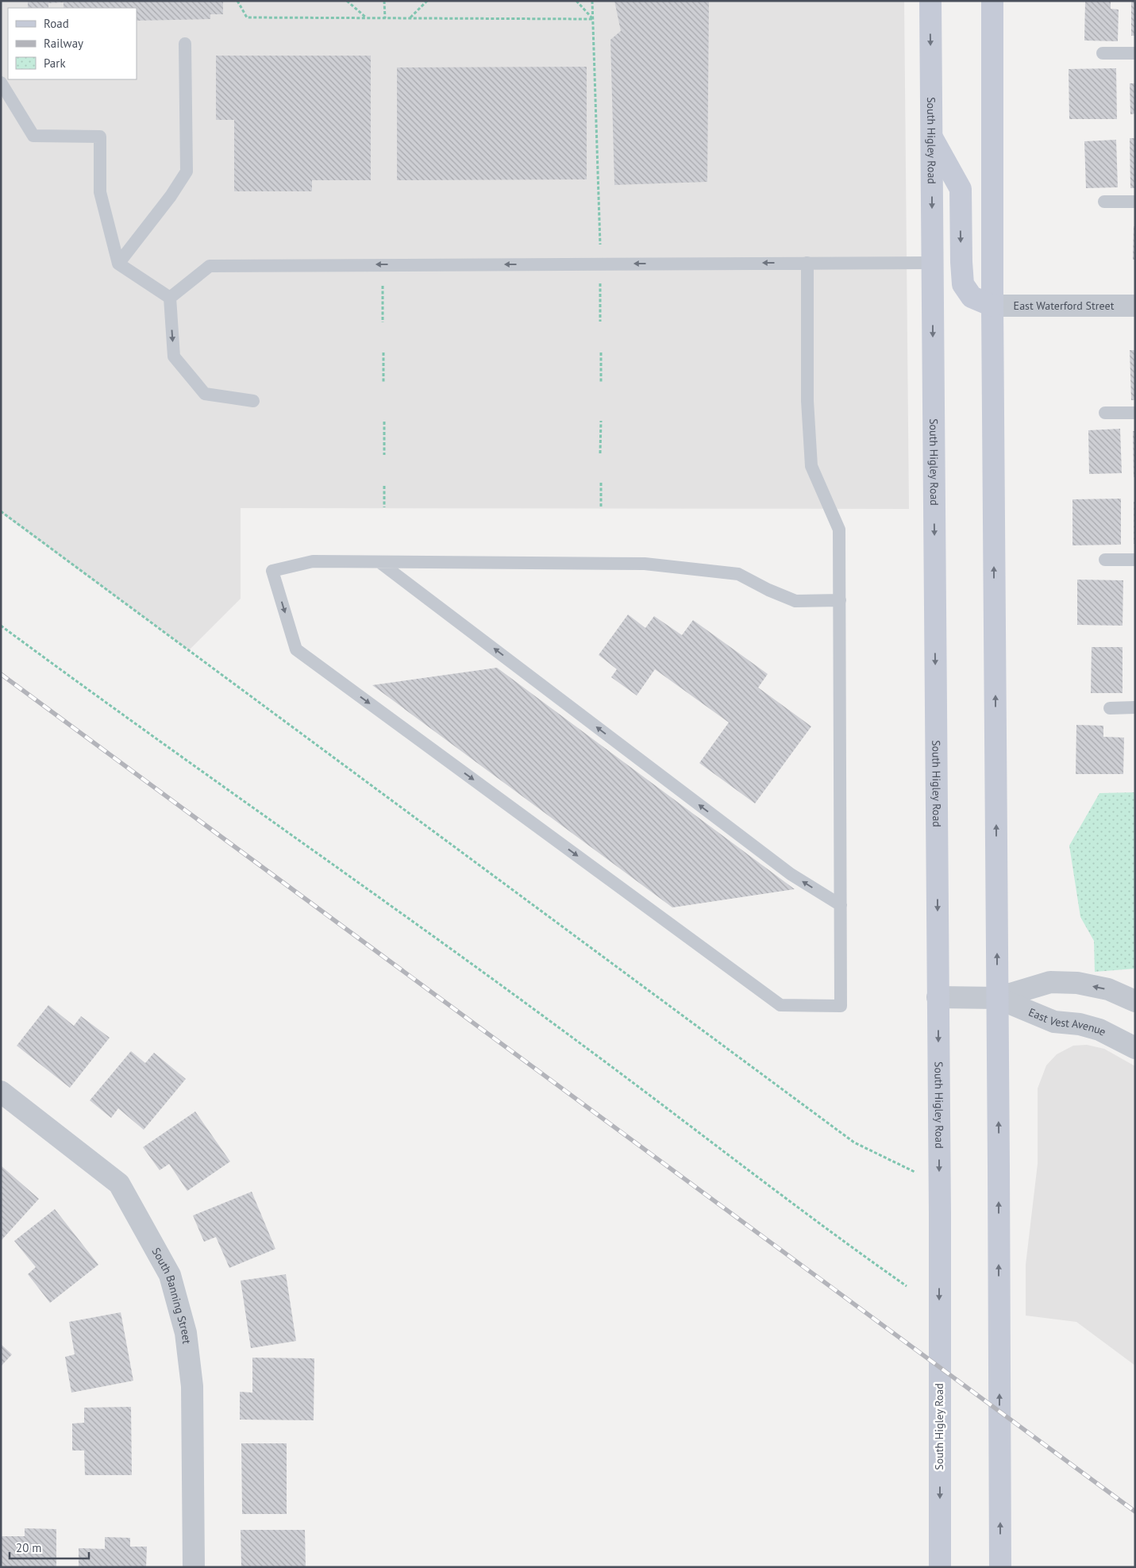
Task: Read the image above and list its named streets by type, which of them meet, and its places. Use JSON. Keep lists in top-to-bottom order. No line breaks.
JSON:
{"streets":{"main road":["South Higley Road"],"street":["East Waterford Street","East Vest Avenue","South Banning Street"]},"crossings":[["South Higley Road","East Vest Avenue"]],"legend":["Road","Railway","Park"],"scale_bar":"20 m"}
